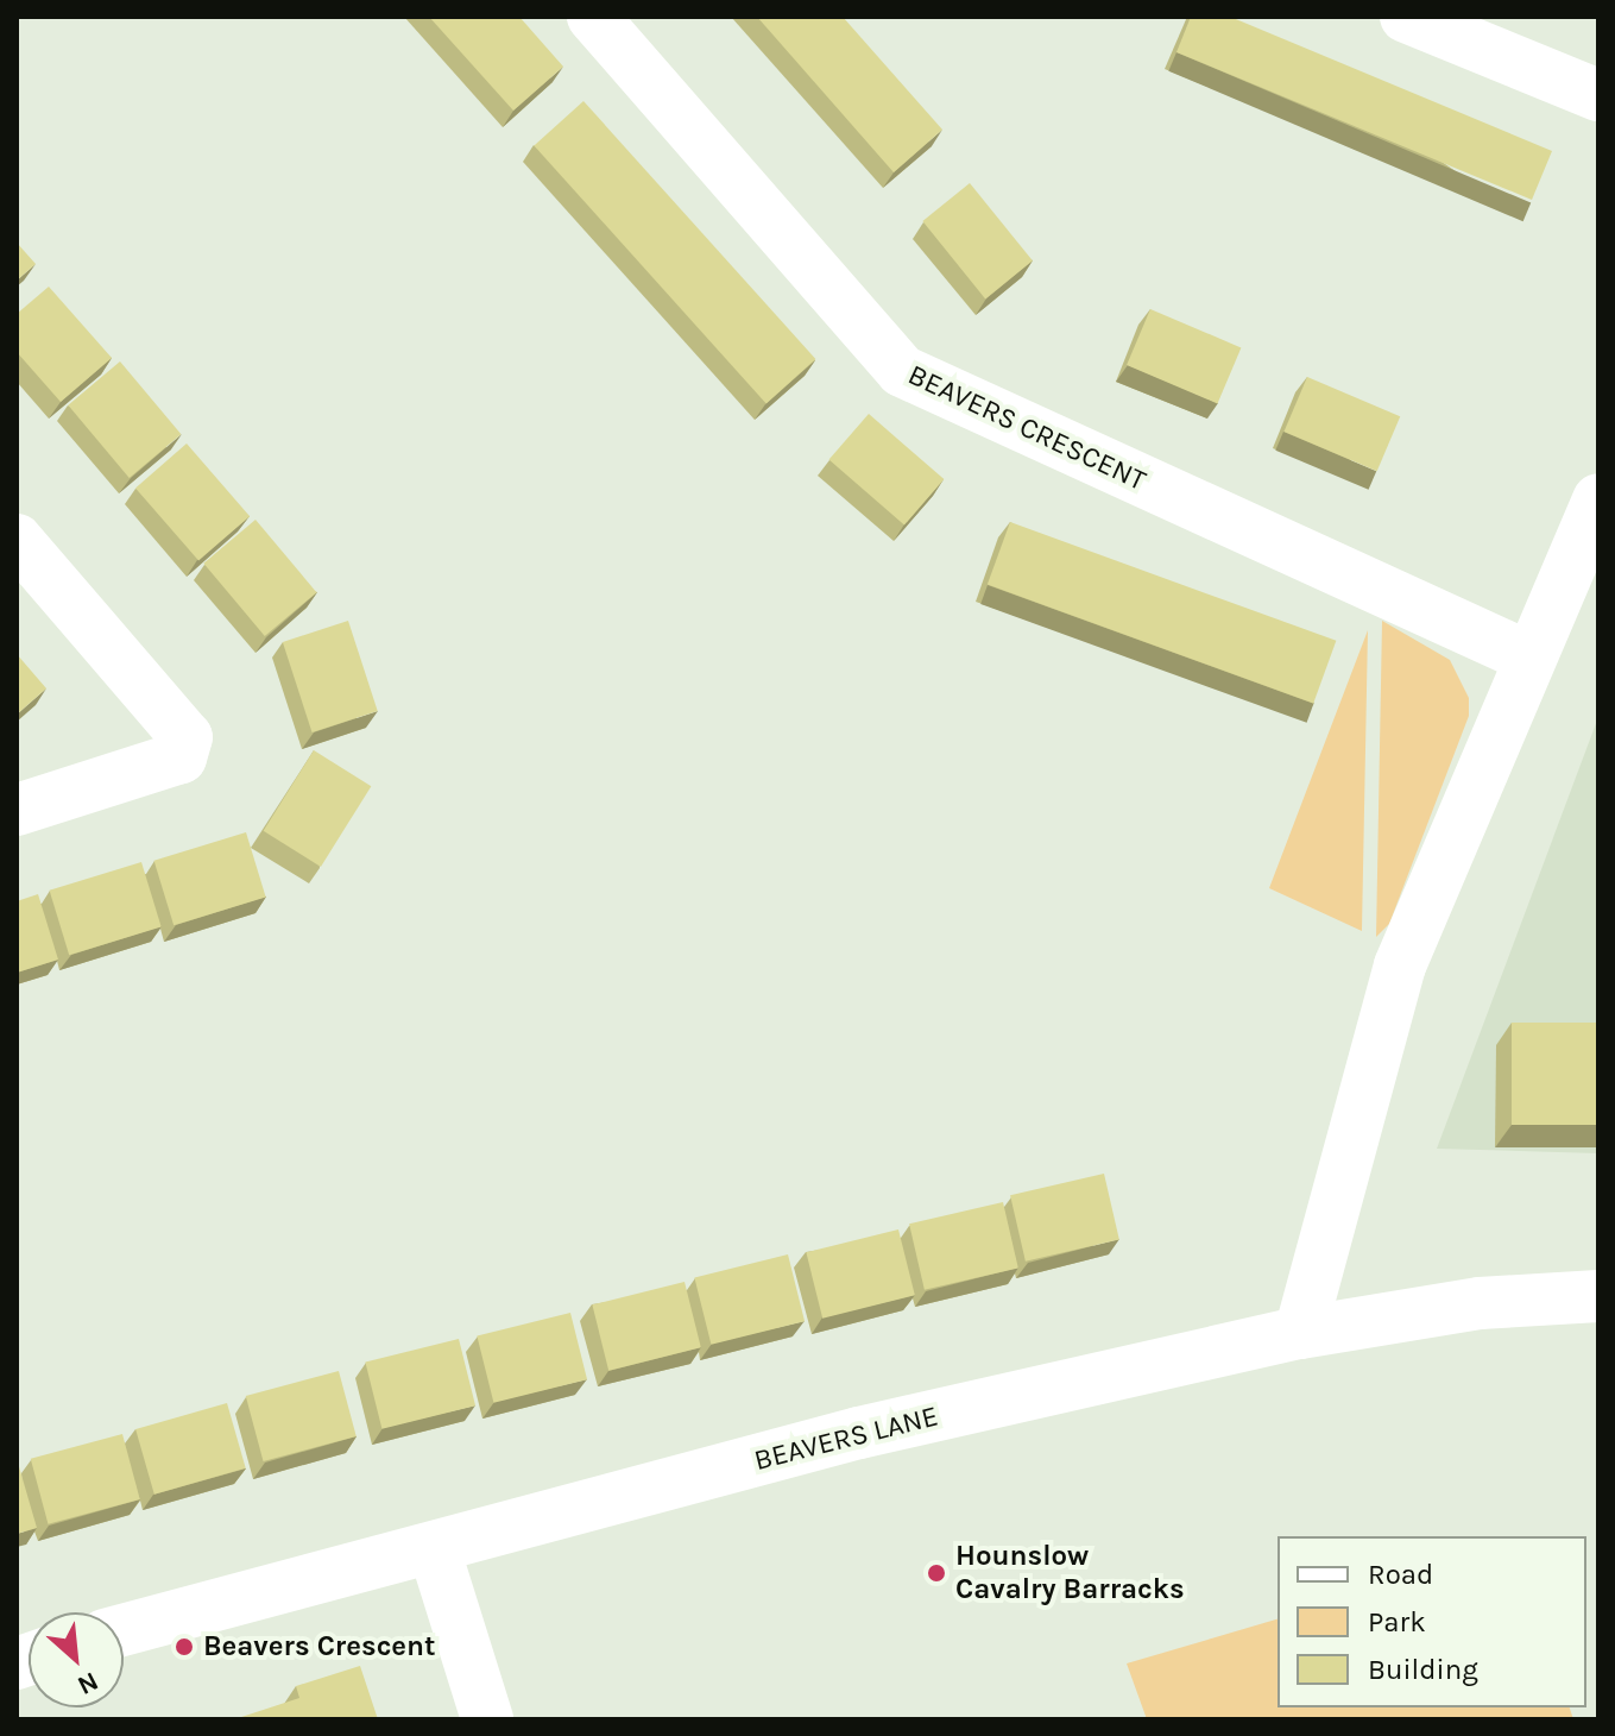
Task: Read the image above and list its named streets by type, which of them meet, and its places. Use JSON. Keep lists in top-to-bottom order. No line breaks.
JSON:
{"streets":{"street":["BEAVERS CRESCENT","BEAVERS LANE"]},"places":["Hounslow Cavalry Barracks","Beavers Crescent"],"legend":["Road","Park","Building"],"north":"bottom right"}
